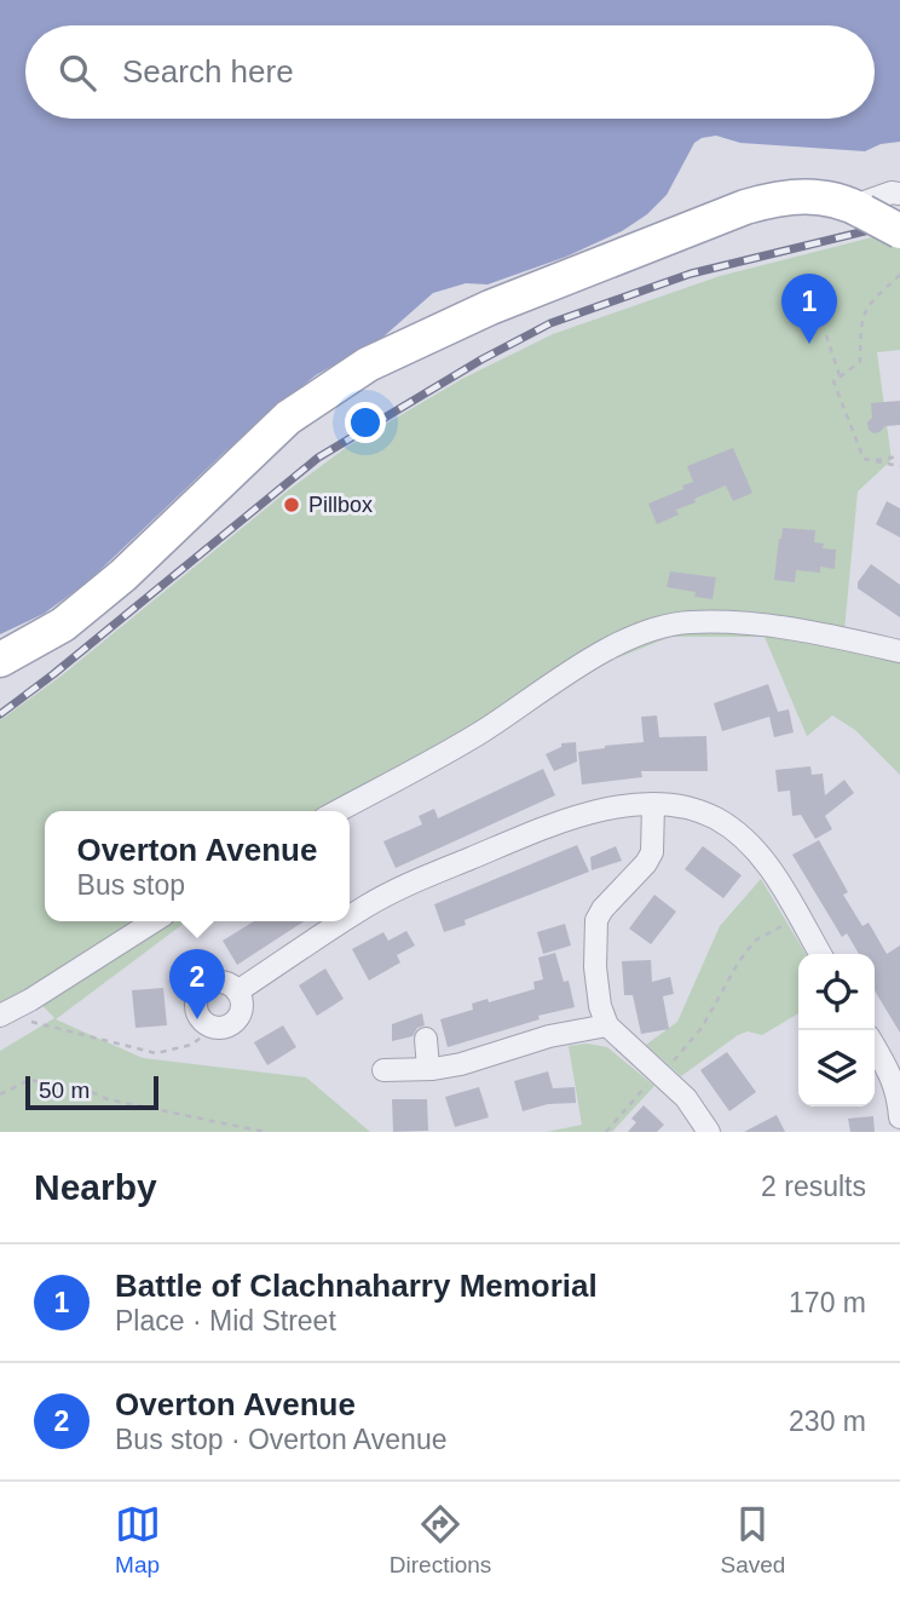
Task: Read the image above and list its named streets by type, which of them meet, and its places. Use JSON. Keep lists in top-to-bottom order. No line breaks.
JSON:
{"places":["Pillbox"],"scale_bar":"50 m","page":{"search":"Search here","pins":["1","2"],"popup":["Overton Avenue","Bus stop"],"scale":"50 m","heading":["Nearby","2 results"],"list":[{"mark":"1","name":"Battle of Clachnaharry Memorial","note":"Place · Mid Street","value":"170 m"},{"mark":"2","name":"Overton Avenue","note":"Bus stop · Overton Avenue","value":"230 m"}],"nav":["Map","Directions","Saved"]}}
